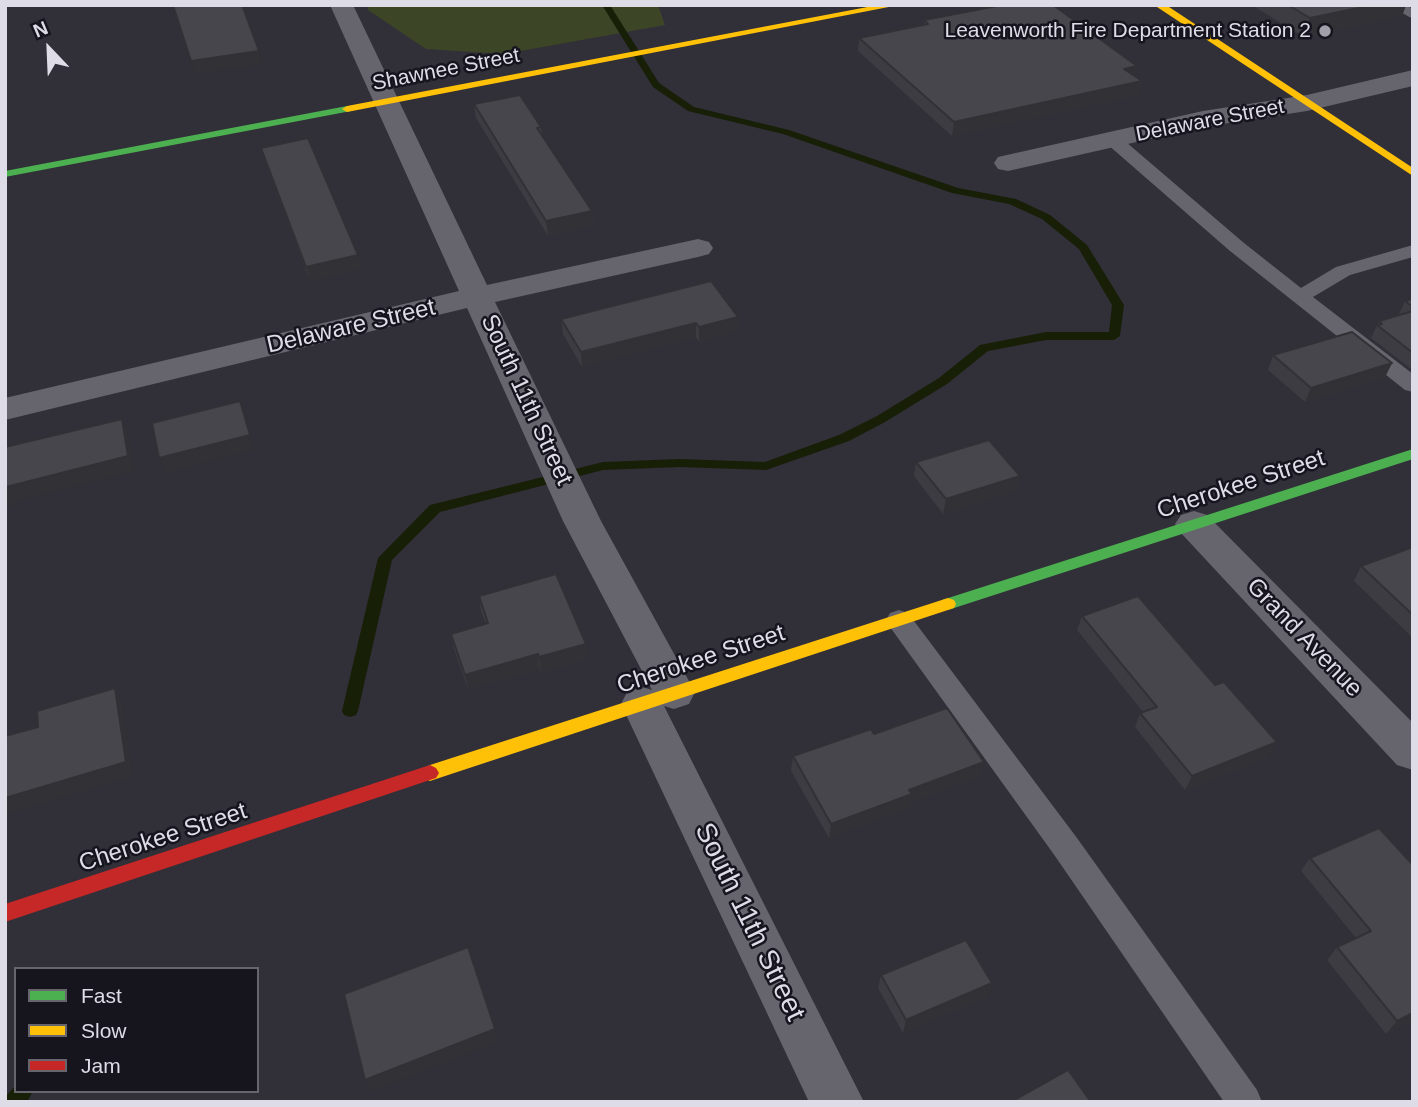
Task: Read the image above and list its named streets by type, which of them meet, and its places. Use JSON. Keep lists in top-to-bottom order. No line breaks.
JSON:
{"streets":{"street":["Shawnee Street","Delaware Street","South 11th Street","Cherokee Street","Grand Avenue"]},"crossings":[["Shawnee Street","South 11th Street"],["Delaware Street","South 11th Street"],["South 11th Street","Cherokee Street"],["Cherokee Street","Grand Avenue"]],"places":["Leavenworth Fire Department Station 2"],"legend":["Fast","Slow","Jam"],"north":"top left"}
